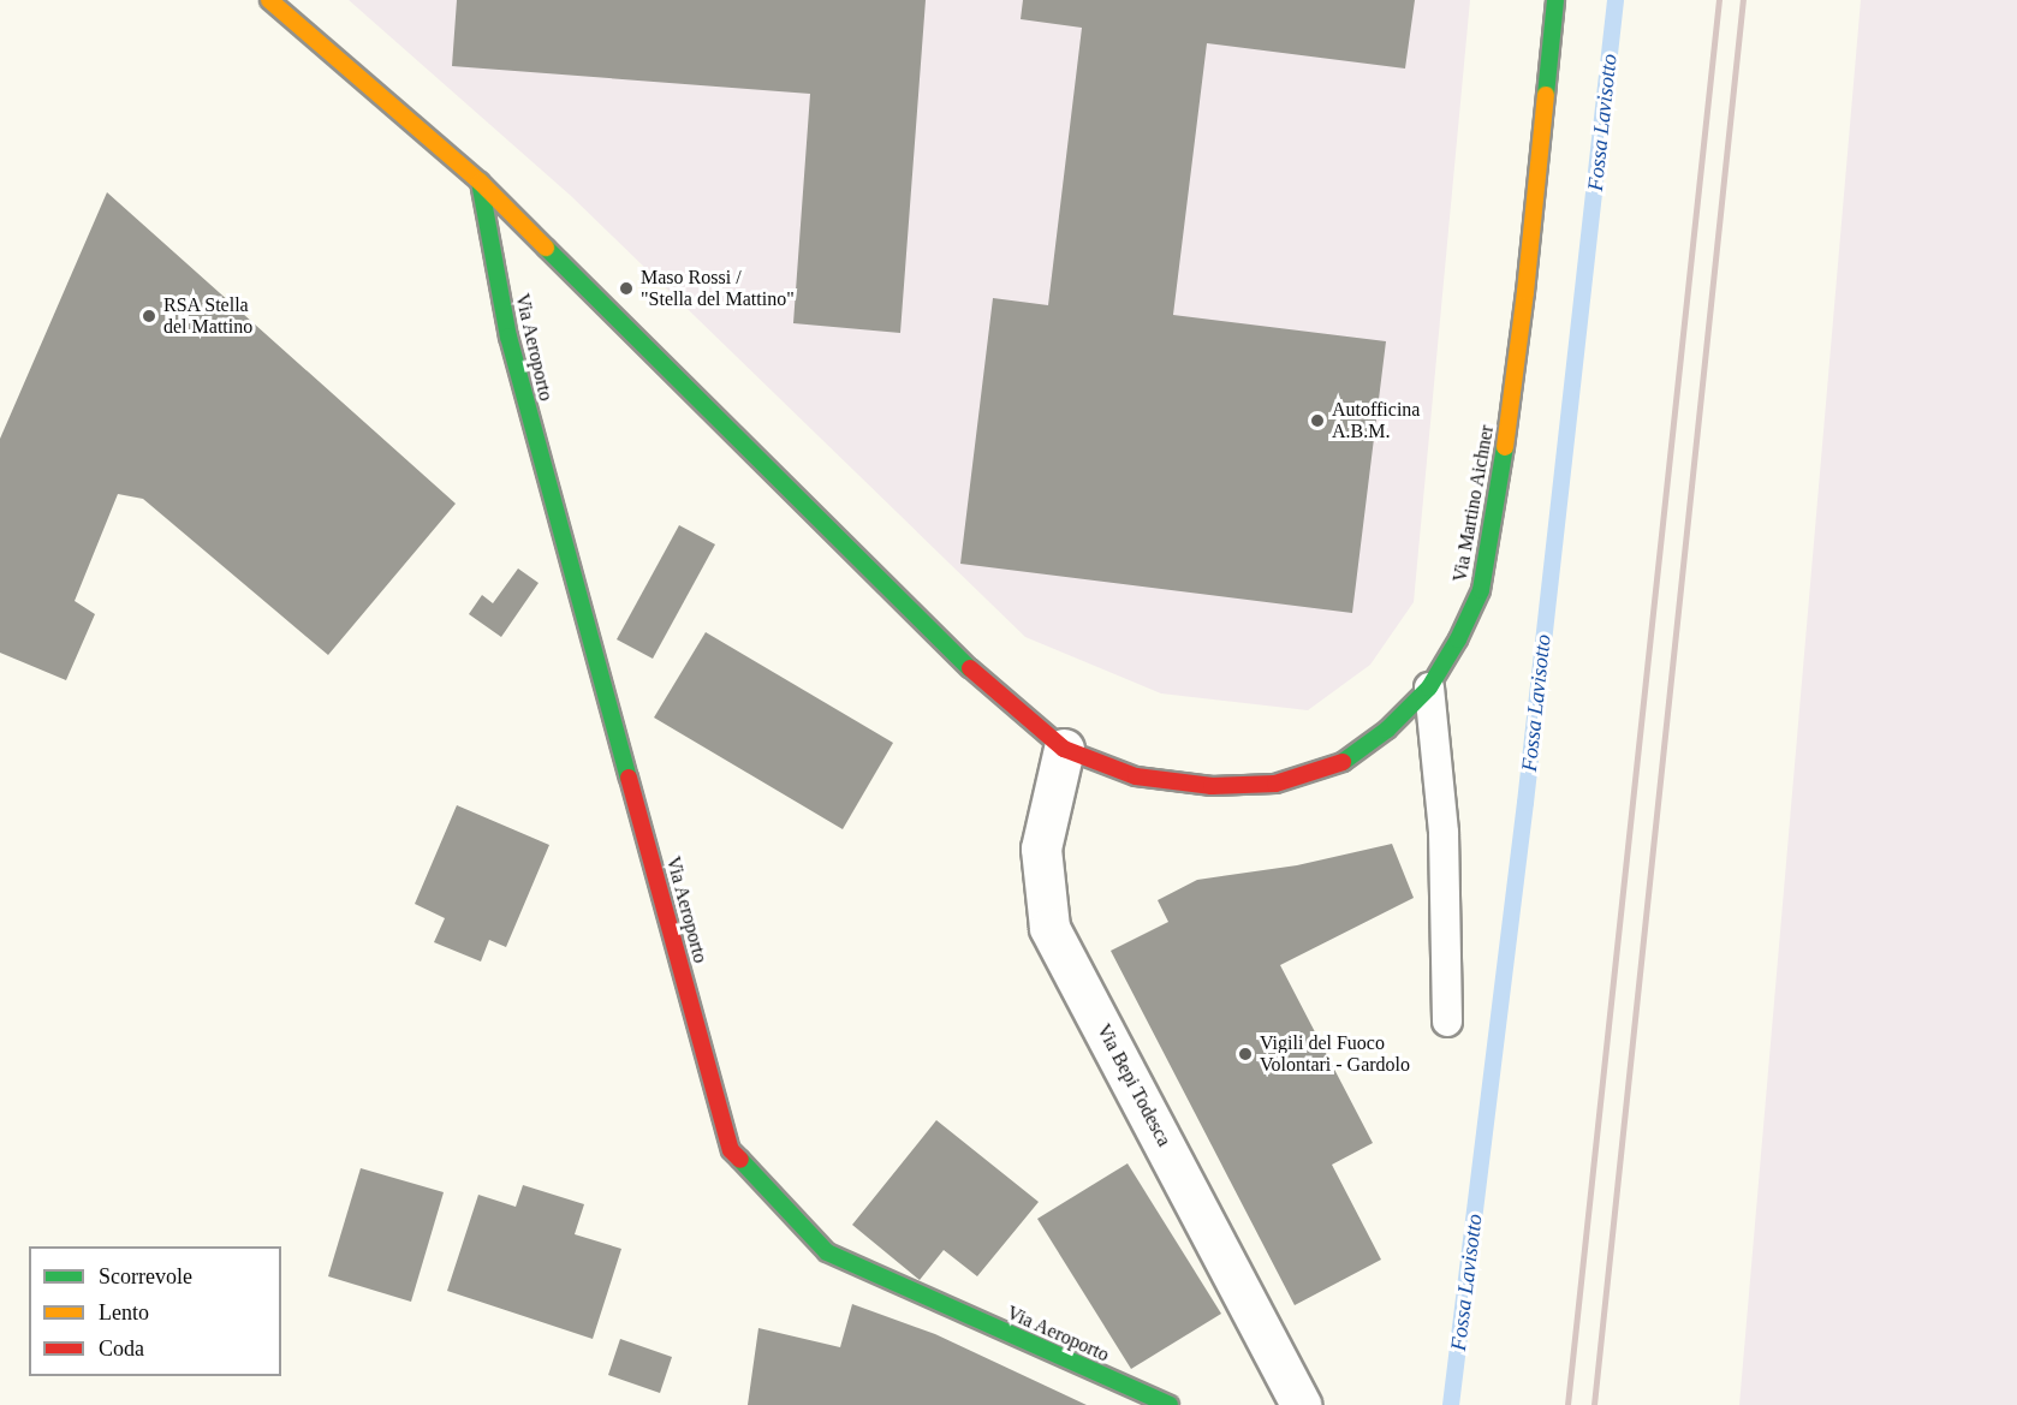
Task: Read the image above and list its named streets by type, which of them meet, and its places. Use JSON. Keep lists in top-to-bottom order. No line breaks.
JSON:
{"streets":{"street":["Via Aeroporto","Via Martino Aichner","Via Bepi Todesca"]},"crossings":[["Via Martino Aichner","Via Bepi Todesca"]],"water":["Fossa Lavisotto"],"places":["Maso Rossi / \"Stella del Mattino\"","RSA Stella del Mattino","Autofficina A.B.M.","Vigili del Fuoco Volontari - Gardolo"],"legend":["Scorrevole","Lento","Coda"]}
